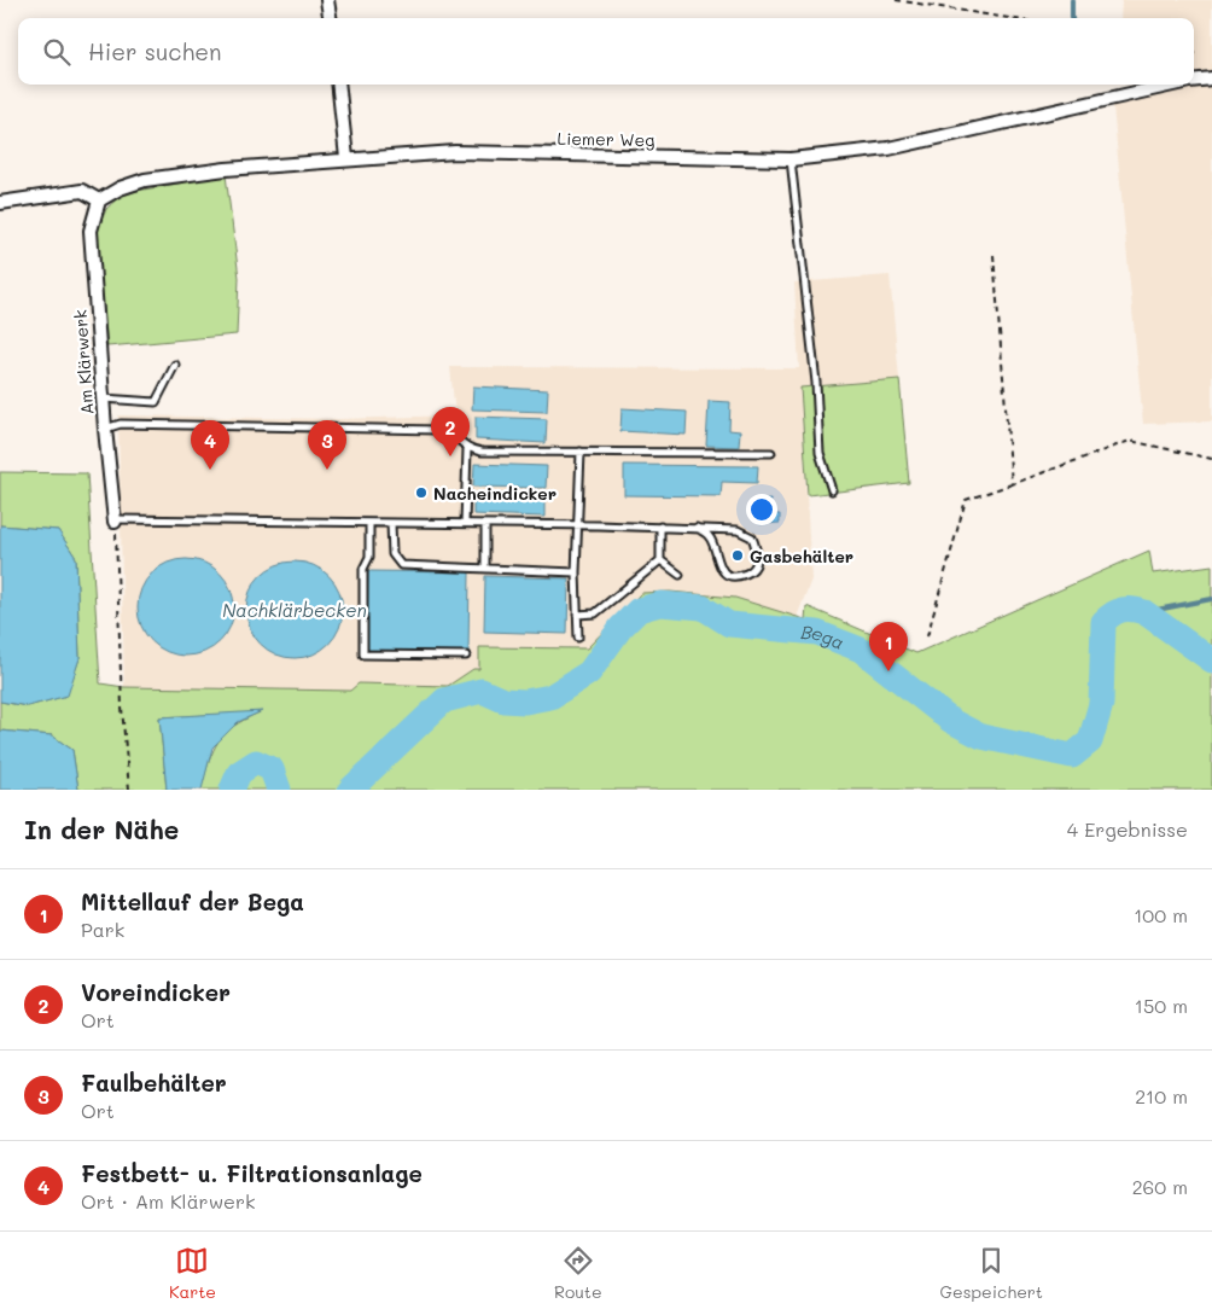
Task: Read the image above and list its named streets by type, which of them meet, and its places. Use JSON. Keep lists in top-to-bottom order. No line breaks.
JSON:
{"streets":{"street":["Liemer Weg","Am Klärwerk"]},"crossings":[["Liemer Weg","Am Klärwerk"]],"water":["Nachklärbecken","Bega"],"places":["Nacheindicker","Gasbehälter"],"page":{"search":"Hier suchen","pins":["2","3","4","1"],"heading":["In der Nähe","4 Ergebnisse"],"list":[{"mark":"1","name":"Mittellauf der Bega","note":"Park","value":"100 m"},{"mark":"2","name":"Voreindicker","note":"Ort","value":"150 m"},{"mark":"3","name":"Faulbehälter","note":"Ort","value":"210 m"},{"mark":"4","name":"Festbett- u. Filtrationsanlage","note":"Ort · Am Klärwerk","value":"260 m"}],"nav":["Karte","Route","Gespeichert"]}}
